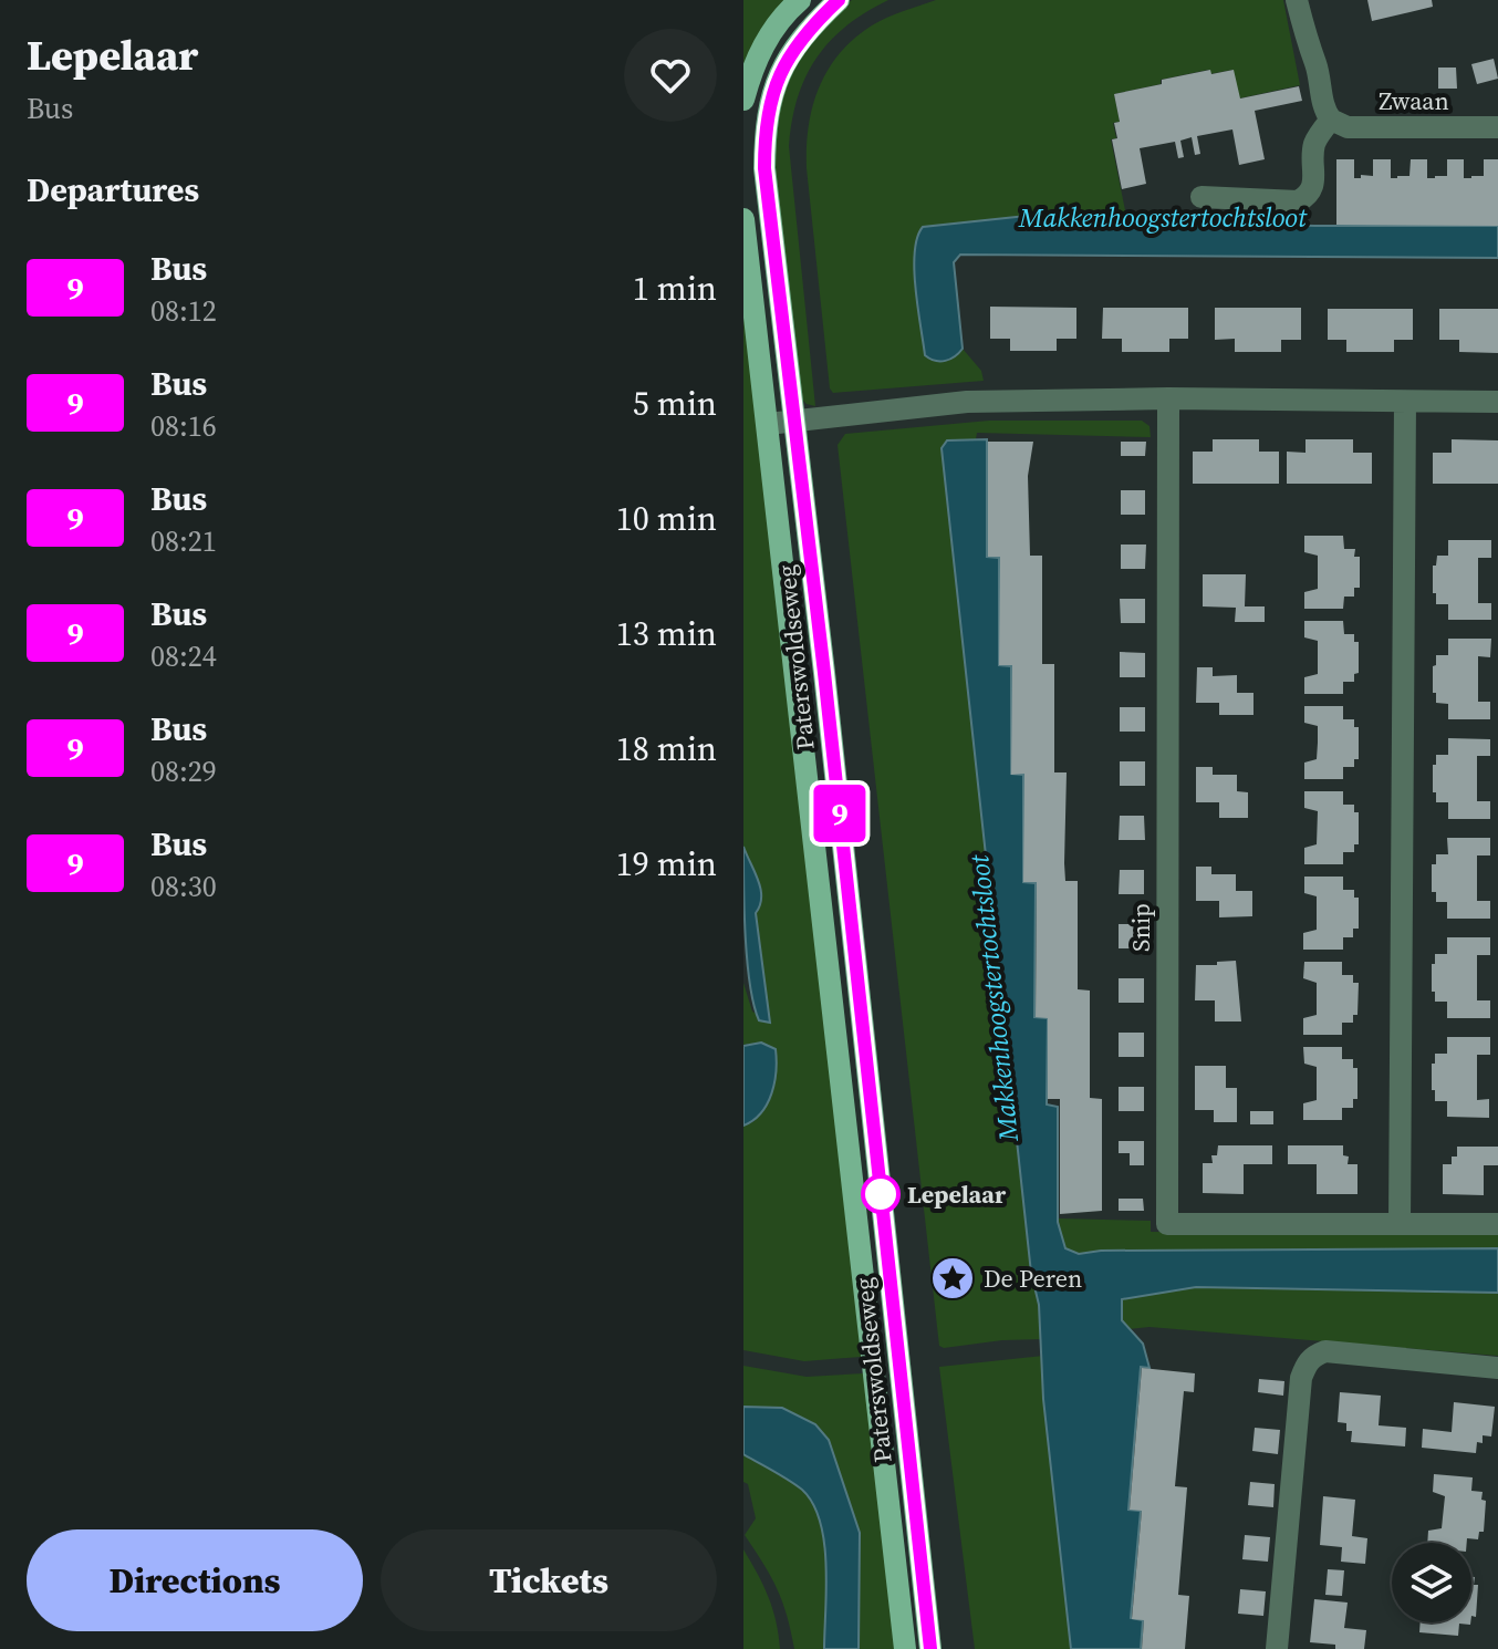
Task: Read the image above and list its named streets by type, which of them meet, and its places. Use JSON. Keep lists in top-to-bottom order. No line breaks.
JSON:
{"streets":{"main road":["Paterswoldseweg"],"street":["Zwaan","Snip"]},"water":["Makkenhoogstertochtsloot"],"places":{"other":["Lepelaar"],"place":["De Peren"]},"lines":["bus line 9"],"page":{"heading":[["Lepelaar","Bus"],"Departures"],"on_map":"9","list":[{"mark":"9","name":"Bus","note":"08:12","value":"1 min"},{"mark":"9","name":"Bus","note":"08:16","value":"5 min"},{"mark":"9","name":"Bus","note":"08:21","value":"10 min"},{"mark":"9","name":"Bus","note":"08:24","value":"13 min"},{"mark":"9","name":"Bus","note":"08:29","value":"18 min"},{"mark":"9","name":"Bus","note":"08:30","value":"19 min"}],"buttons":["Directions","Tickets"]}}
